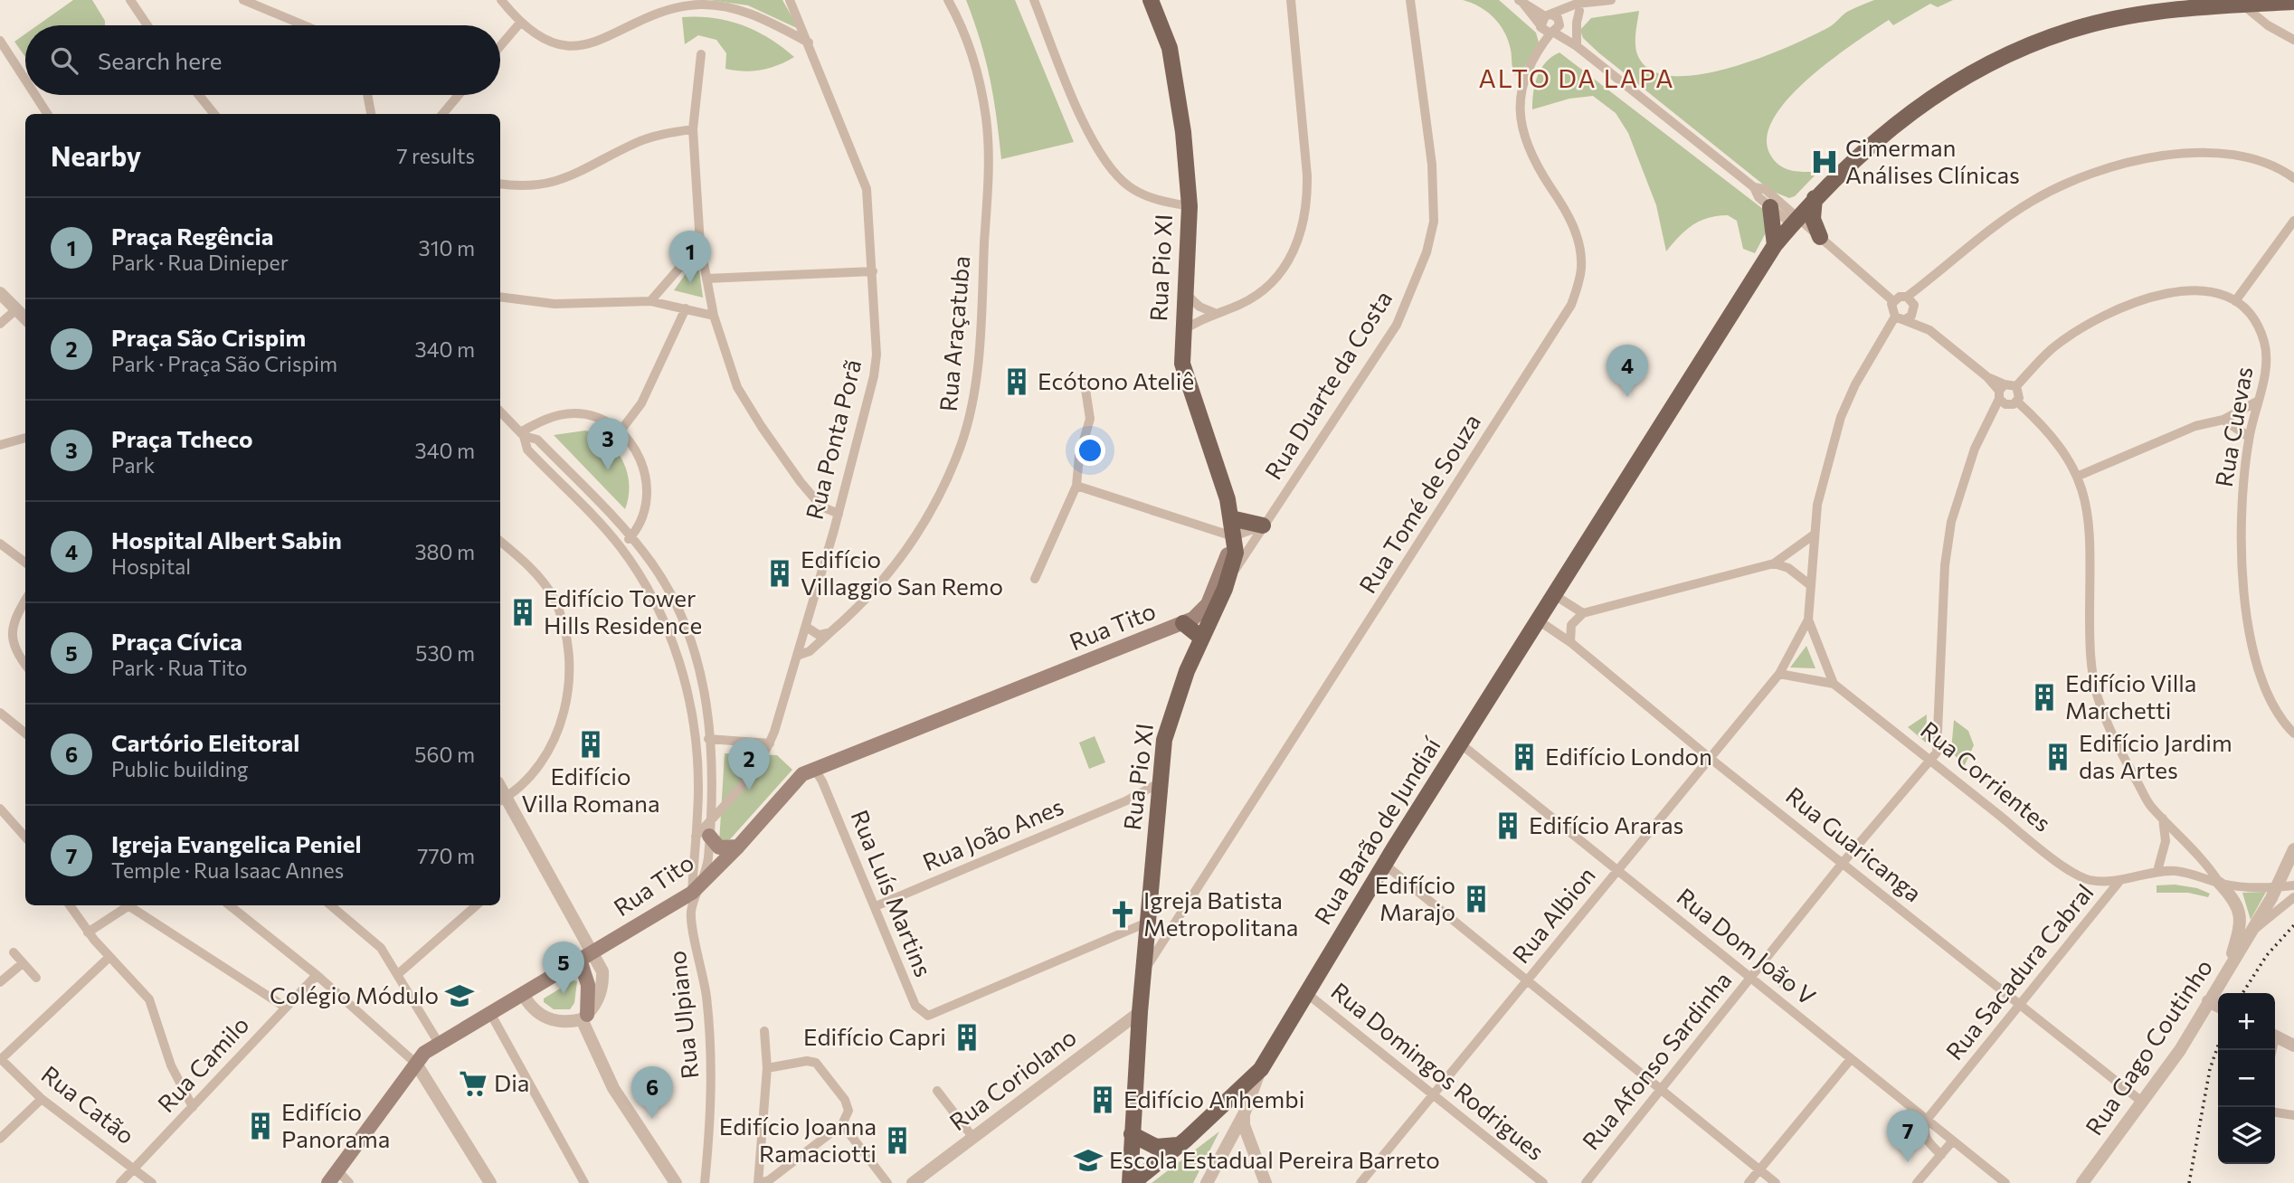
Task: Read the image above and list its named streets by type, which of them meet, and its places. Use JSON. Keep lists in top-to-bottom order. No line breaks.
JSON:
{"streets":{"main road":["Rua Pio XI","Rua Tito","Rua Barão de Jundiaí"],"street":["Rua Araçatuba","Rua Duarte da Costa","Rua Cuevas","Rua Ponta Porã","Rua Tomé de Souza","Rua Corrientes","Rua João Anes","Rua Guaricanga","Rua Luís Martins","Rua Albion","Rua Dom João V","Rua Sacadura Cabral","Rua Ulpiano","Rua Gago Coutinho","Rua Afonso Sardinha","Rua Camilo","Rua Domingos Rodrigues","Rua Coriolano","Rua Catão"]},"crossings":[["Rua Pio XI","Rua Duarte da Costa"],["Rua Pio XI","Rua Tomé de Souza"],["Rua Pio XI","Rua Tito"],["Rua Pio XI","Rua Barão de Jundiaí"],["Rua Pio XI","Rua João Anes"],["Rua Pio XI","Rua Luís Martins"],["Rua Pio XI","Rua Coriolano"],["Rua Araçatuba","Rua Ponta Porã"],["Rua Tito","Rua Luís Martins"],["Rua Tito","Rua Ulpiano"],["Rua Corrientes","Rua Sacadura Cabral"],["Rua Corrientes","Rua Afonso Sardinha"],["Rua Barão de Jundiaí","Rua Guaricanga"],["Rua Barão de Jundiaí","Rua Dom João V"],["Rua Barão de Jundiaí","Rua Domingos Rodrigues"],["Rua João Anes","Rua Luís Martins"],["Rua Guaricanga","Rua Albion"],["Rua Guaricanga","Rua Sacadura Cabral"],["Rua Guaricanga","Rua Gago Coutinho"],["Rua Guaricanga","Rua Afonso Sardinha"],["Rua Albion","Rua Dom João V"],["Rua Albion","Rua Domingos Rodrigues"],["Rua Dom João V","Rua Sacadura Cabral"],["Rua Dom João V","Rua Afonso Sardinha"],["Rua Sacadura Cabral","Rua Gago Coutinho"],["Rua Camilo","Rua Catão"]],"districts":["ALTO DA LAPA"],"places":{"hospital":["Cimerman Análises Clínicas"],"building":["Ecótono Ateliê","Edifício Villaggio San Remo","Edifício Tower Hills Residence","Edifício Villa Marchetti","Edifício Villa Romana","Edifício London","Edifício Jardim das Artes","Edifício Araras","Edifício Marajo","Edifício Capri","Edifício Anhembi","Edifício Panorama","Edifício Joanna Ramaciotti"],"church":["Igreja Batista Metropolitana"],"school or university":["Colégio Módulo","Escola Estadual Pereira Barreto"],"supermarket":["Dia"]},"page":{"search":"Search here","heading":["Nearby","7 results"],"list":[{"mark":"1","name":"Praça Regência","note":"Park · Rua Dinieper","value":"310 m"},{"mark":"2","name":"Praça São Crispim","note":"Park · Praça São Crispim","value":"340 m"},{"mark":"3","name":"Praça Tcheco","note":"Park","value":"340 m"},{"mark":"4","name":"Hospital Albert Sabin","note":"Hospital","value":"380 m"},{"mark":"5","name":"Praça Cívica","note":"Park · Rua Tito","value":"530 m"},{"mark":"6","name":"Cartório Eleitoral","note":"Public building","value":"560 m"},{"mark":"7","name":"Igreja Evangelica Peniel","note":"Temple · Rua Isaac Annes","value":"770 m"}],"pins":["1","4","3","2","5","6","7"],"map_buttons":["+","−"]}}
